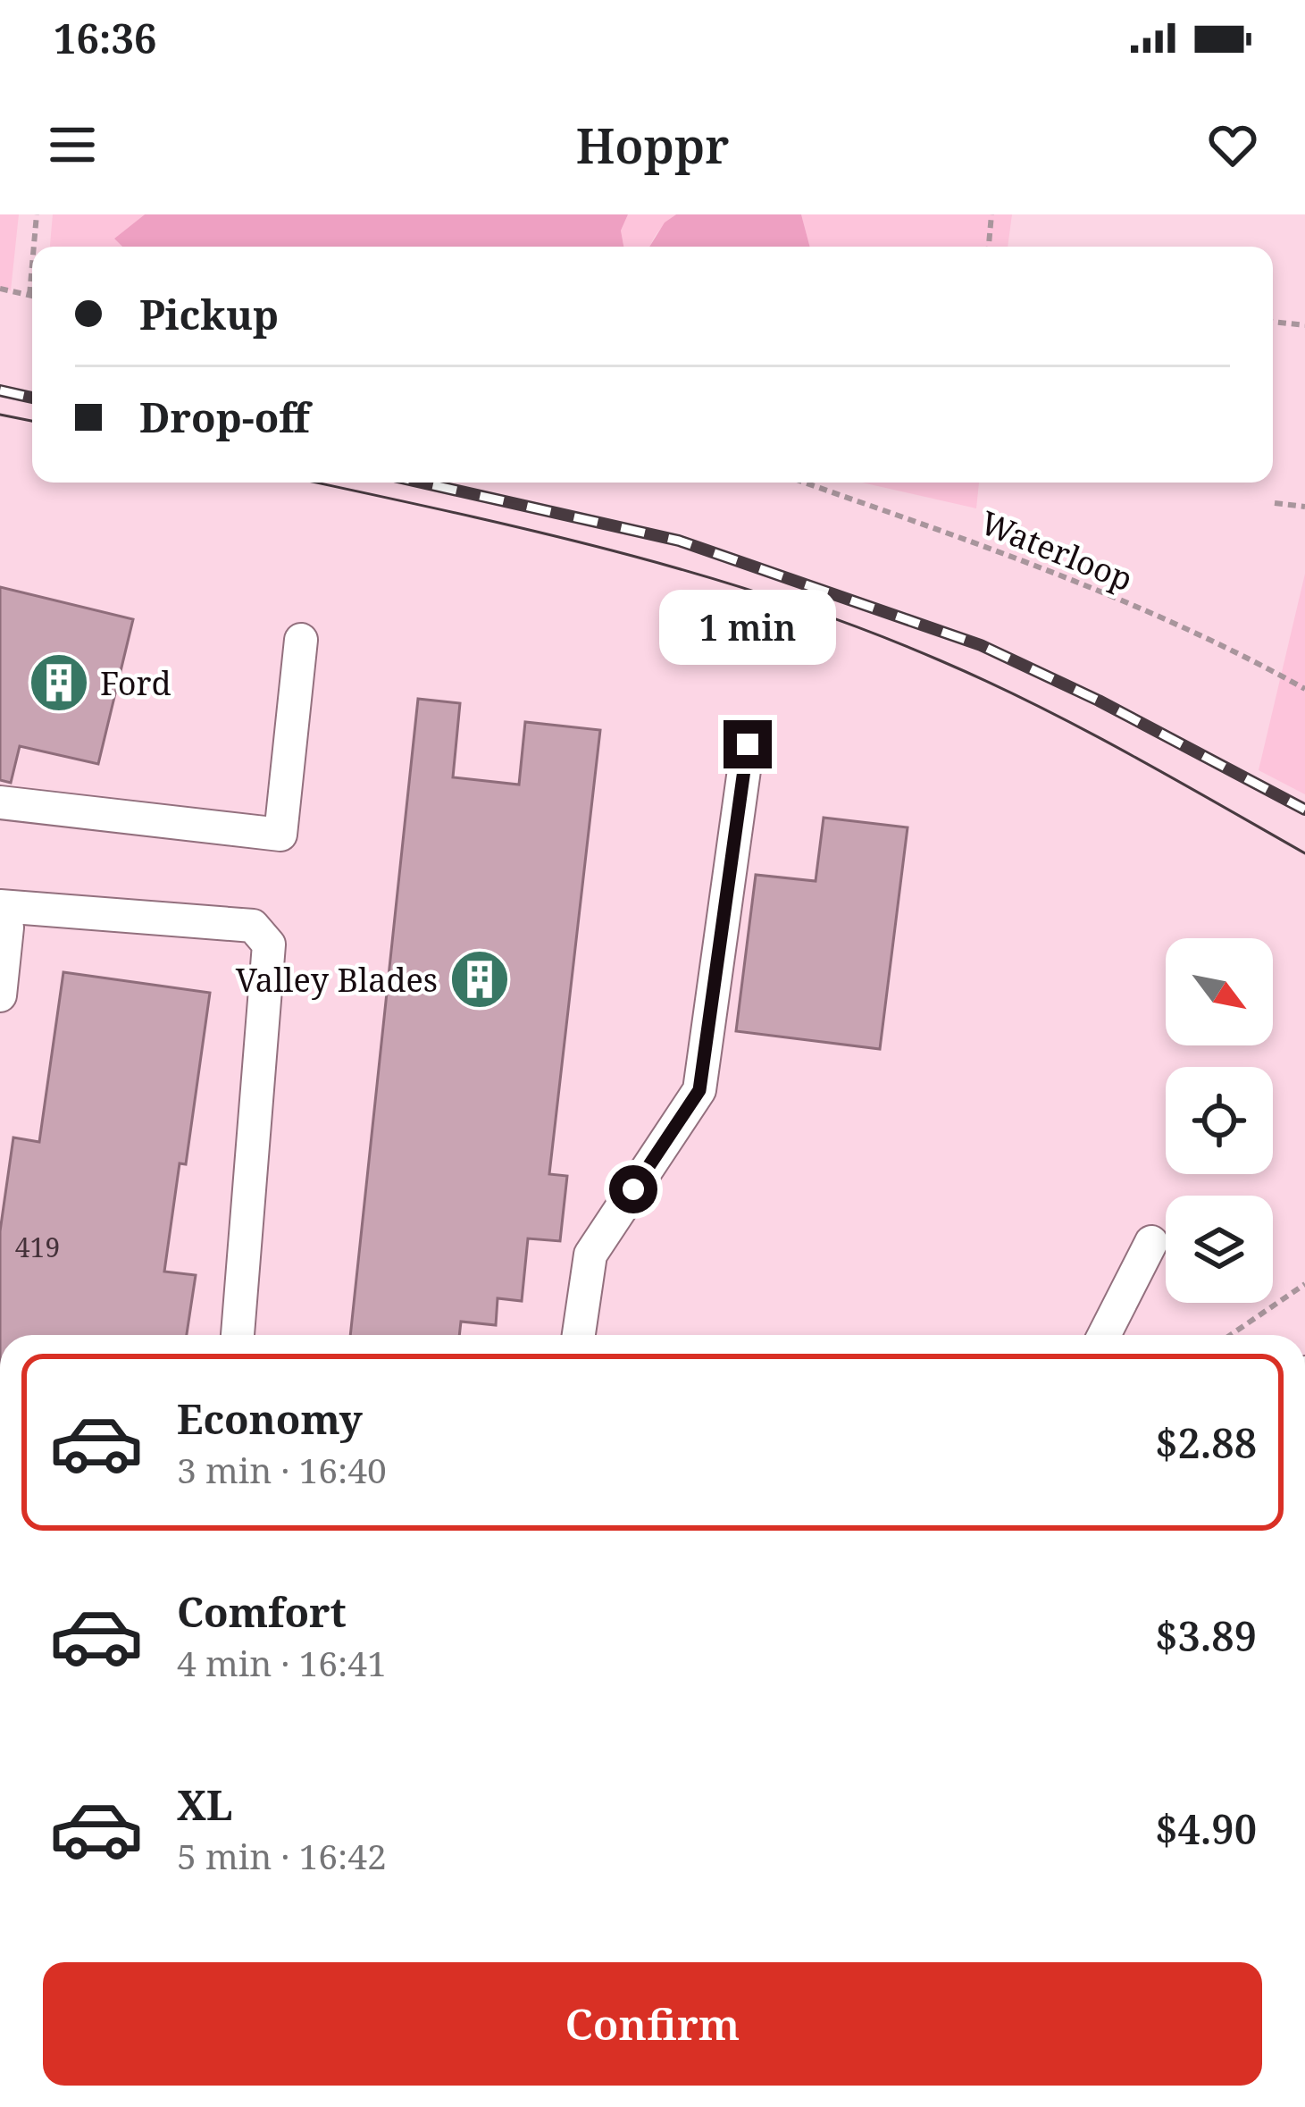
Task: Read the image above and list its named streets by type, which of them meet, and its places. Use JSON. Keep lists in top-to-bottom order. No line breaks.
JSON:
{"streets":{"path":["Waterloop"]},"places":{"building":["Ford","Valley Blades"]},"house_numbers":["419"],"north":"bottom right","page":{"status":"16:36","header":"Hoppr","banner":["Pickup","Drop-off"],"bubble":"1 min","list":[{"name":"Economy","note":"3 min · 16:40","value":"$2.88"},{"name":"Comfort","note":"4 min · 16:41","value":"$3.89"},{"name":"XL","note":"5 min · 16:42","value":"$4.90"}],"buttons":"Confirm"}}
